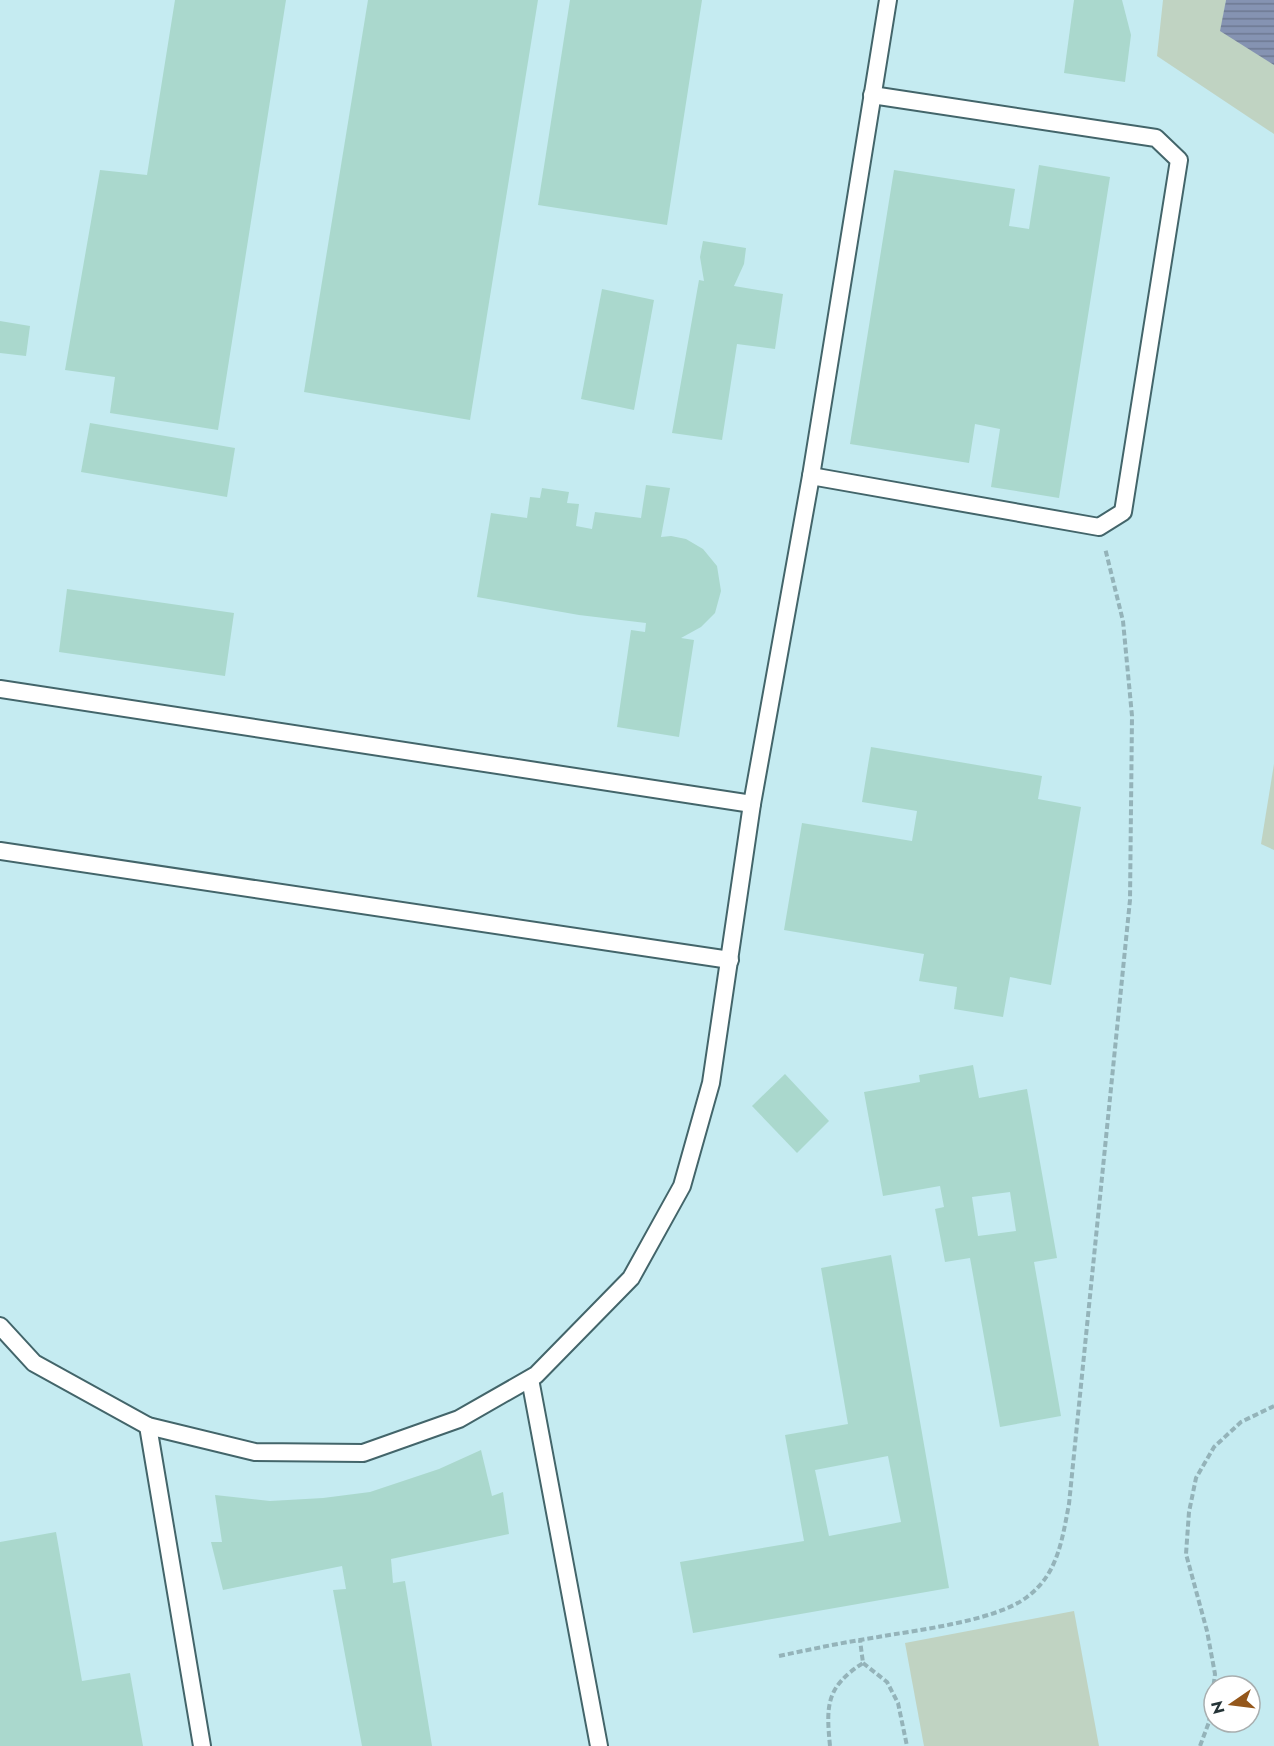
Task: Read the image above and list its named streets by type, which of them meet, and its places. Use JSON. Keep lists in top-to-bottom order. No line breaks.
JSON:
{"north":"left"}
